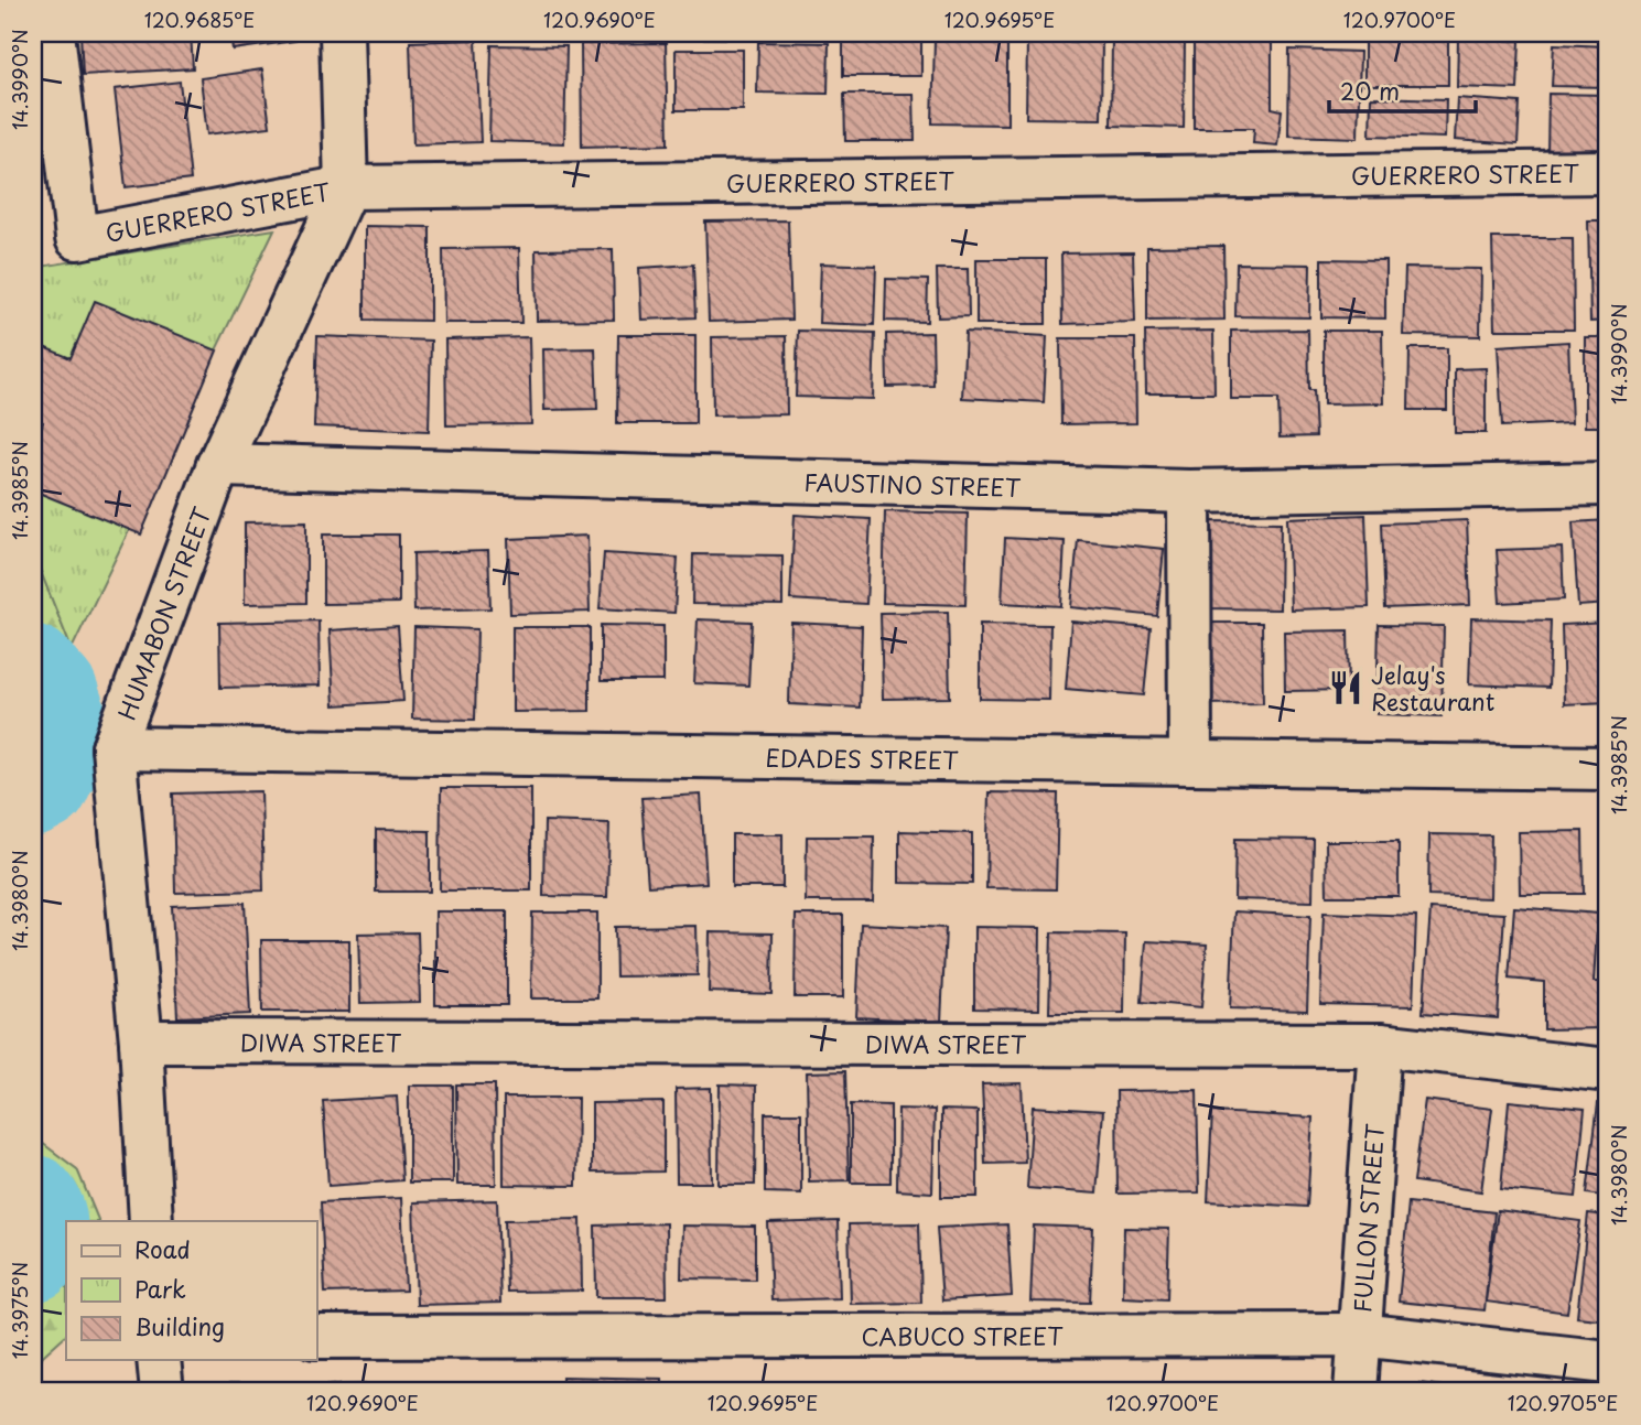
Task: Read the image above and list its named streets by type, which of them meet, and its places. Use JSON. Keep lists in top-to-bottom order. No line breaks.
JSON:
{"streets":{"street":["GUERRERO STREET","FAUSTINO STREET","HUMABON STREET","EDADES STREET","DIWA STREET","FULLON STREET","CABUCO STREET"]},"crossings":[["GUERRERO STREET","HUMABON STREET"],["FAUSTINO STREET","HUMABON STREET"],["HUMABON STREET","EDADES STREET"],["HUMABON STREET","DIWA STREET"],["DIWA STREET","FULLON STREET"],["FULLON STREET","CABUCO STREET"]],"places":{"restaurant":["Jelay's Restaurant"]},"legend":["Road","Park","Building"],"scale_bar":"20 m","coordinates":["120.9685°E","120.9690°E","120.9695°E","120.9700°E","14.3990°N","14.3985°N","14.3980°N","14.3975°N","120.9705°E"]}
